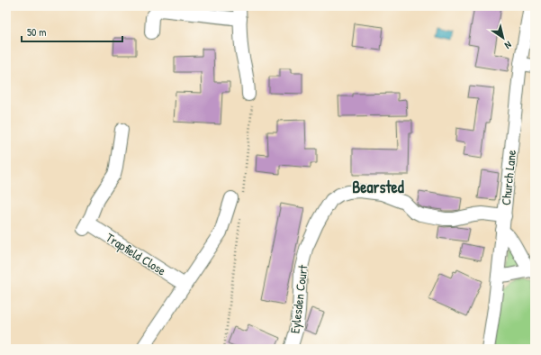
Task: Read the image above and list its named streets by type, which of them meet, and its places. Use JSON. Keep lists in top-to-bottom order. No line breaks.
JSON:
{"streets":{"street":["Church Lane","Trapfield Close","Eylesden Court"]},"crossings":[["Church Lane","Eylesden Court"]],"districts":["Bearsted"],"scale_bar":"50 m","north":"bottom right"}
